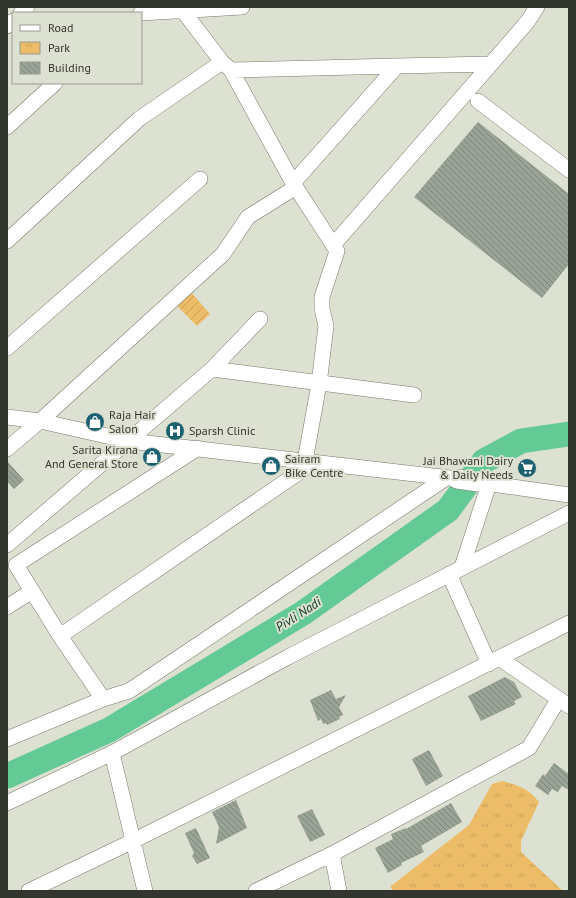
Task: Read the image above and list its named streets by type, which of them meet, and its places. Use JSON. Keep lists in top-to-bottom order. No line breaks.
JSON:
{"water":["Pivli Nadi"],"places":{"shop":["Raja Hair Salon","Sarita Kirana And General Store","Sairam Bike Centre"],"hospital":["Sparsh Clinic"],"supermarket":["Jai Bhawani Dairy & Daily Needs"]},"legend":["Road","Park","Building"]}
